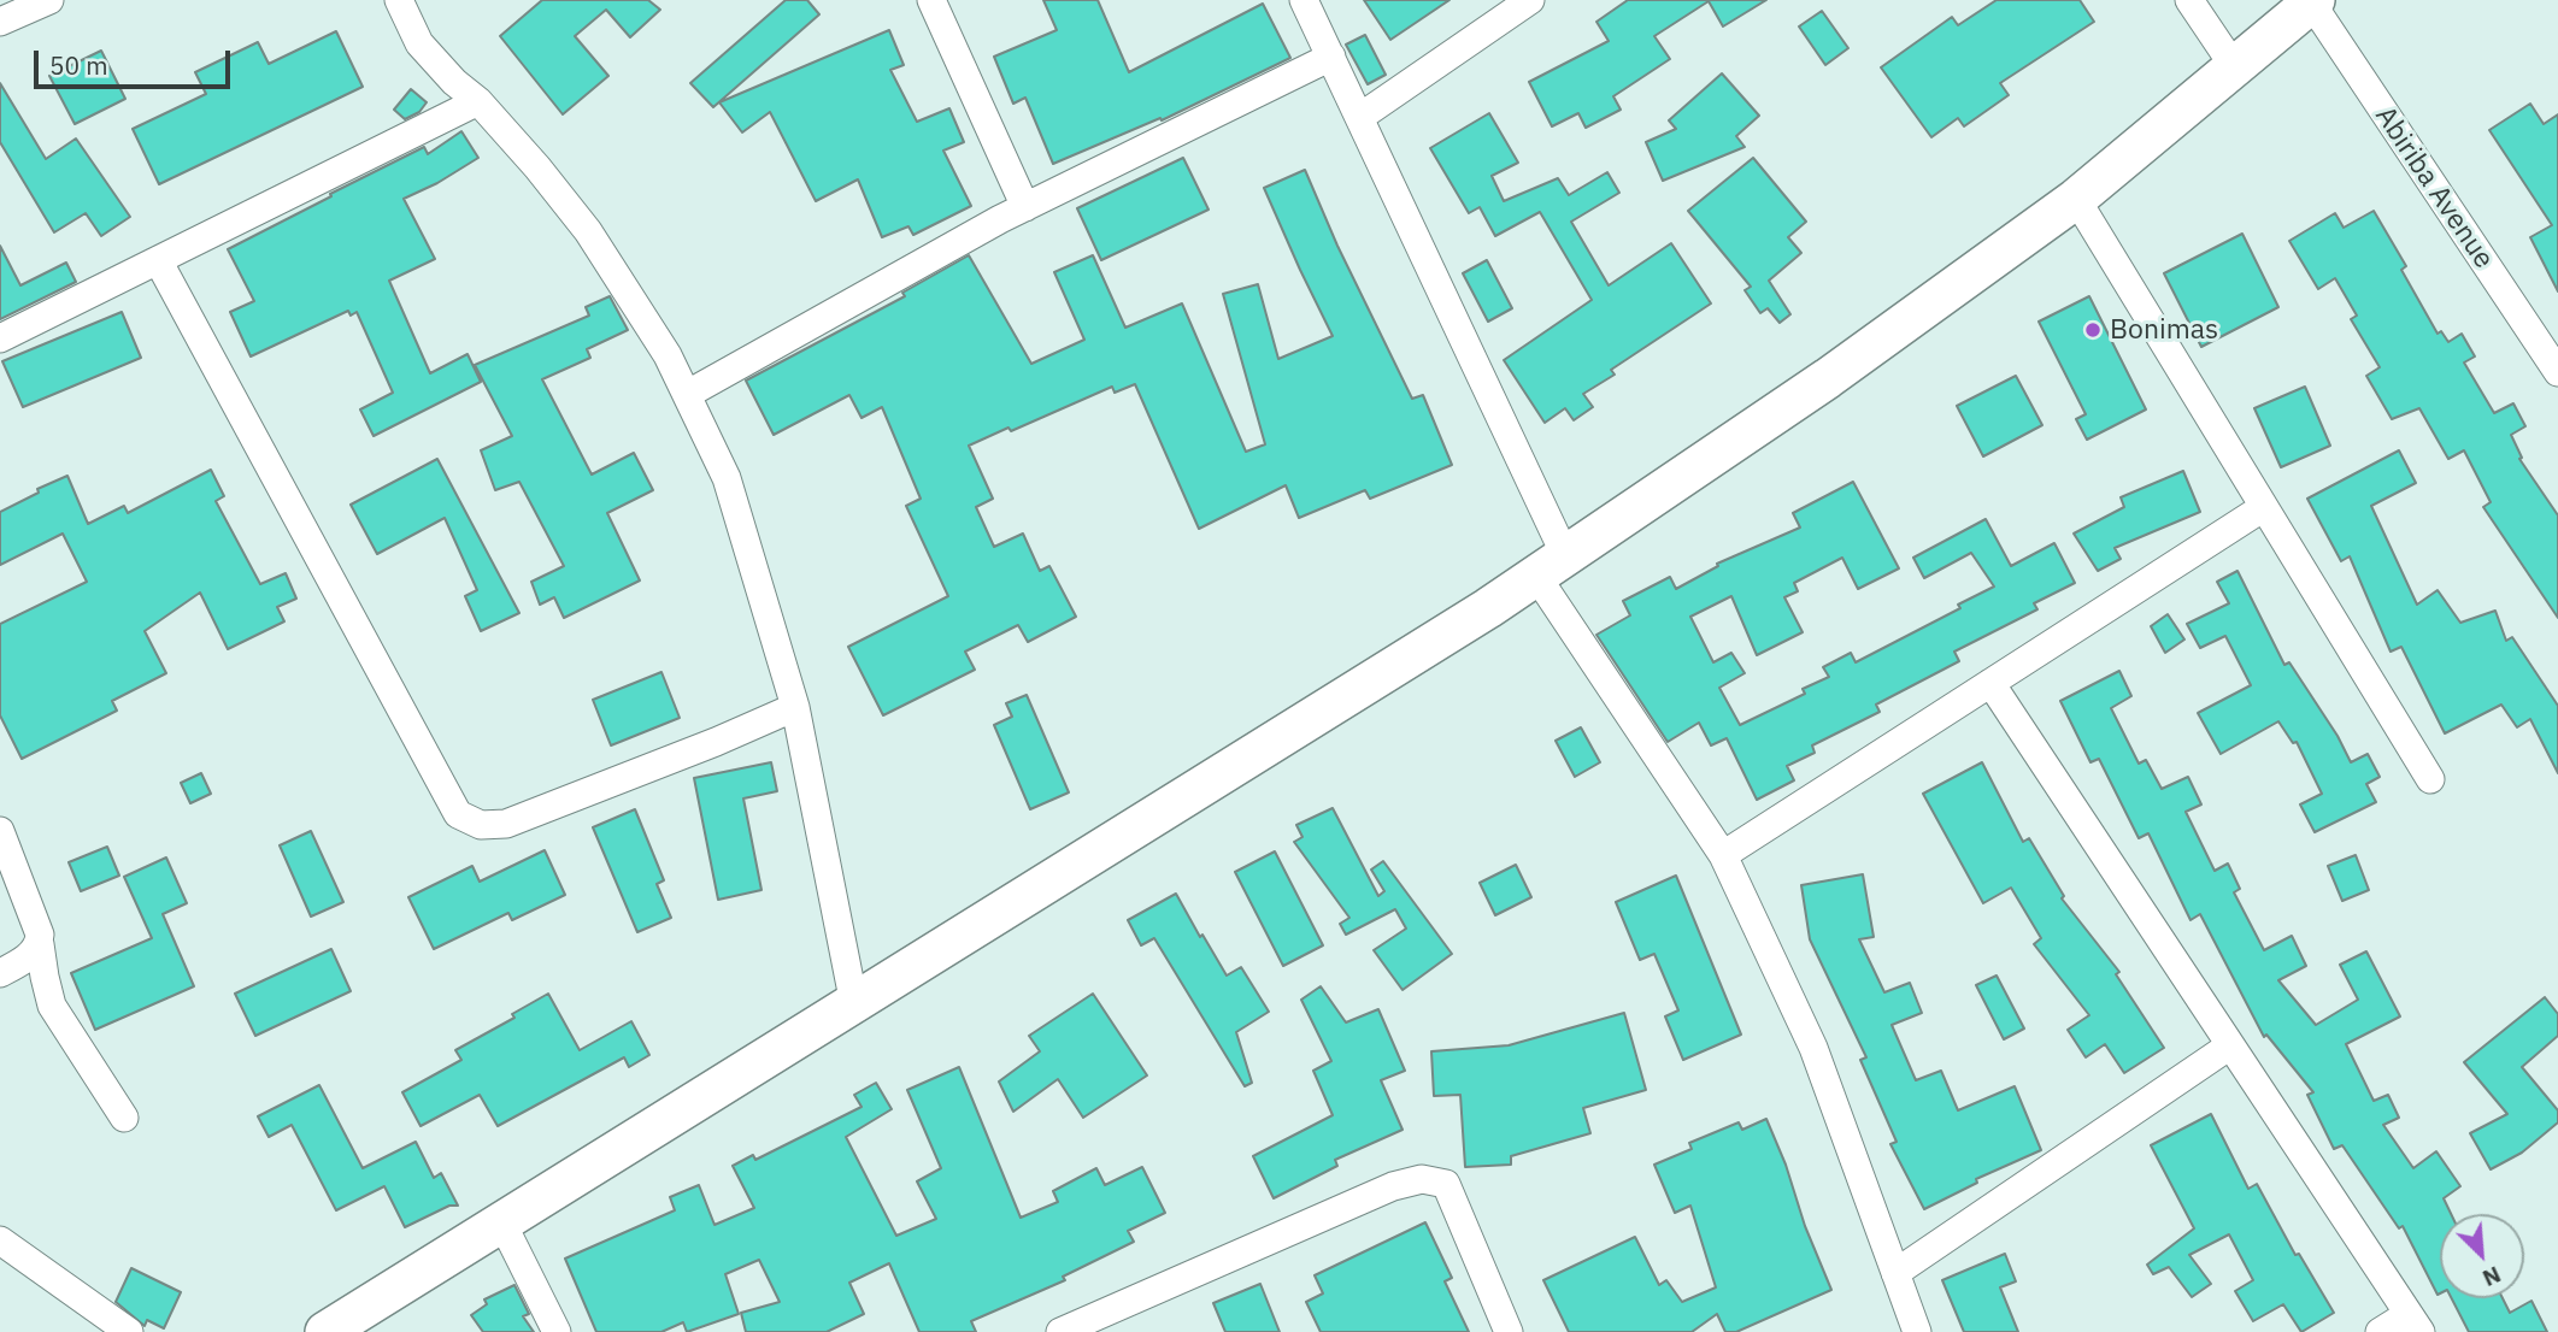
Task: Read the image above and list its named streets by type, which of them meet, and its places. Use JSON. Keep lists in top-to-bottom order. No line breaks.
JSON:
{"streets":{"street":["Abiriba Avenue"]},"places":["Bonimas"],"scale_bar":"50 m","north":"bottom right"}
